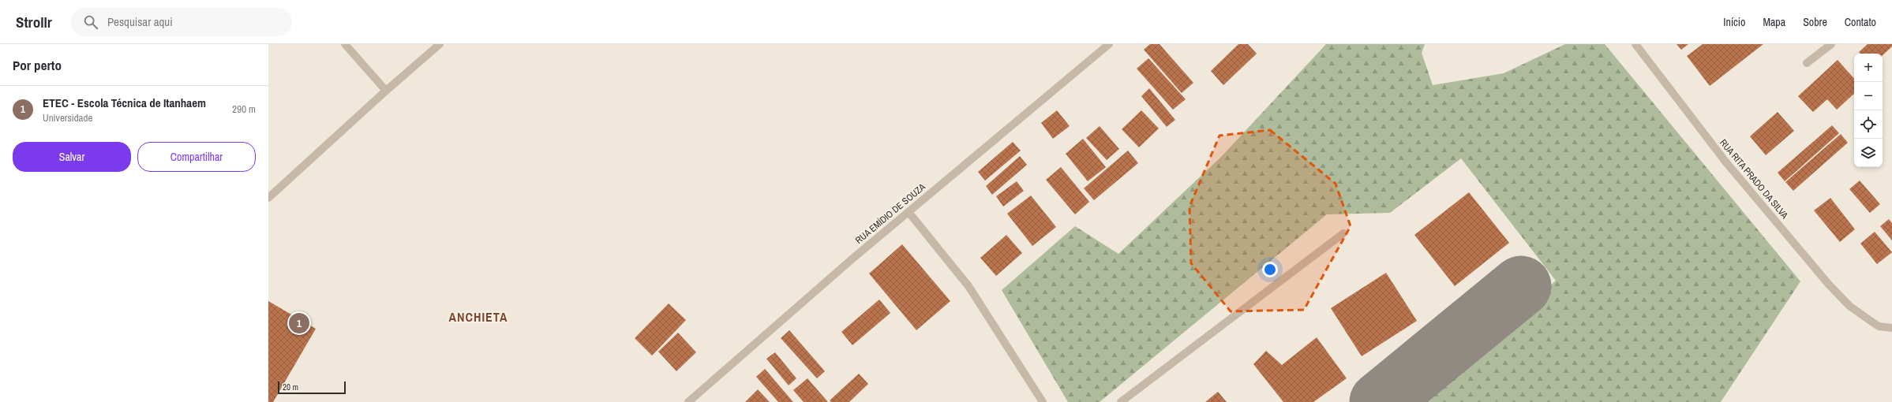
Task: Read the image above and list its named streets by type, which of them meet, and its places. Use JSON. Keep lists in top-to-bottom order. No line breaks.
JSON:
{"streets":{"street":["RUA RITA PRADO DA SILVA","RUA EMÍDIO DE SOUZA"]},"districts":["ANCHIETA"],"scale_bar":"20 m","page":{"header":"Strollr","search":"Pesquisar aqui","nav":["Início","Mapa","Sobre","Contato"],"heading":"Por perto","map_buttons":["+","−"],"list":[{"mark":"1","name":"ETEC - Escola Técnica de Itanhaem","note":"Universidade","value":"290 m"}],"buttons":["Salvar","Compartilhar"],"pins":"1","scale":"20 m"}}
